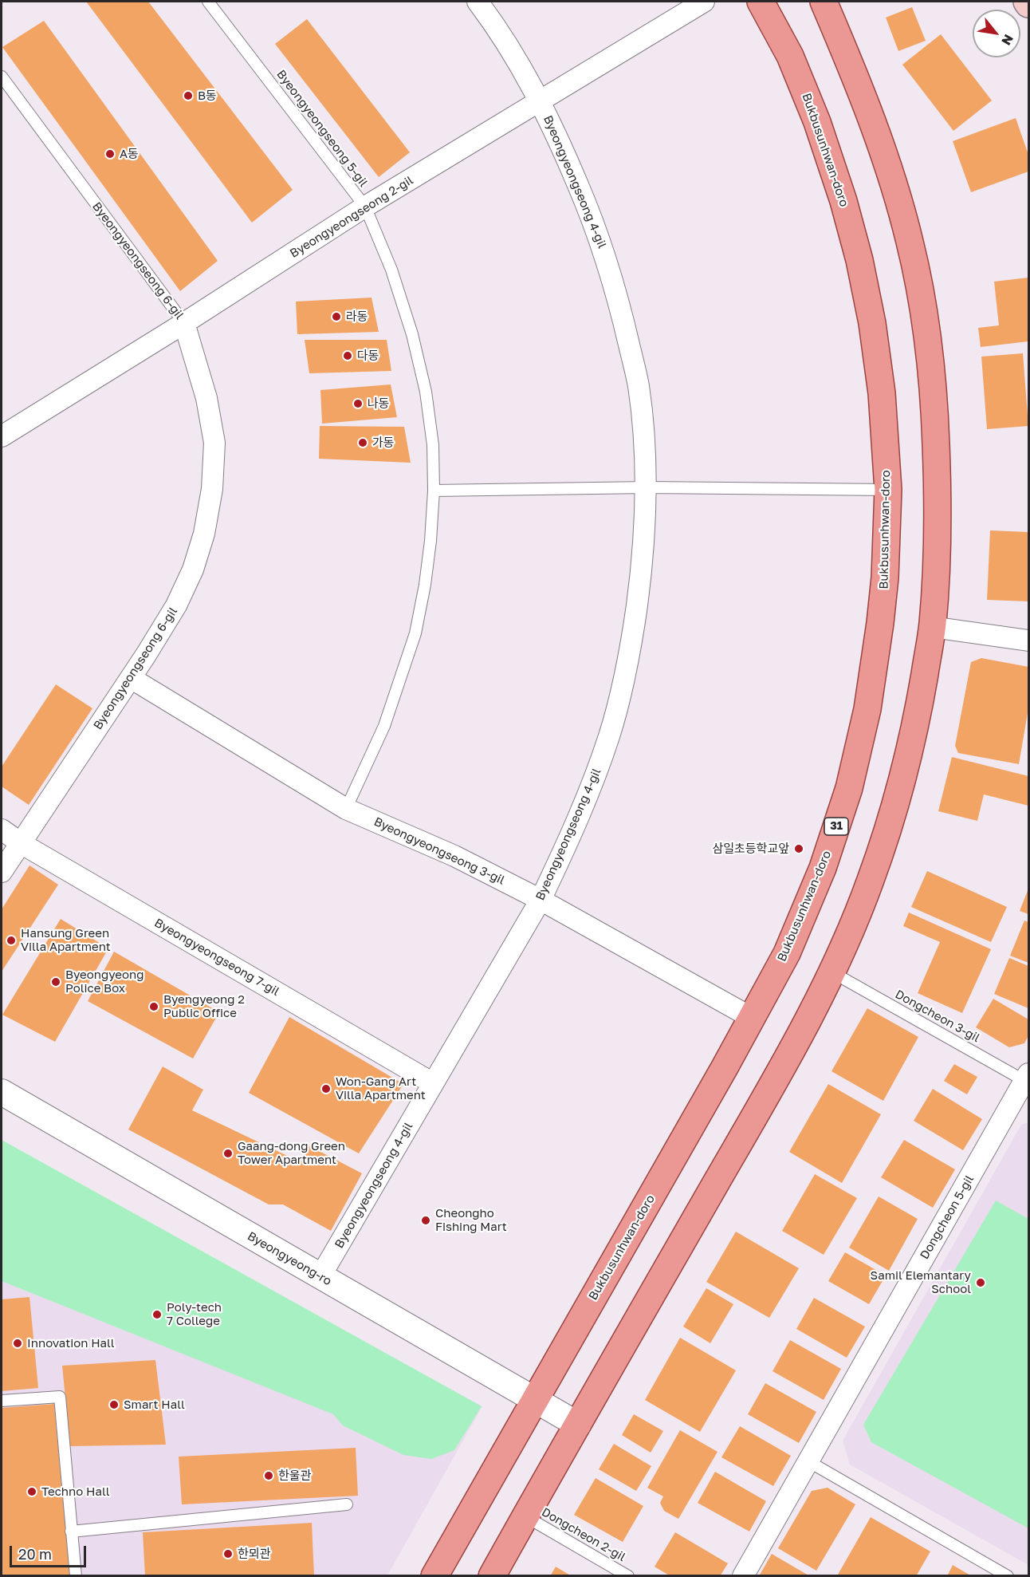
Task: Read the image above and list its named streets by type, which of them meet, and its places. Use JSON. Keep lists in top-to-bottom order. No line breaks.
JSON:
{"streets":{"main road":["Bukbusunhwan-doro","31"],"street":["Byeongyeongseong 4-gil","Byeongyeongseong 2-gil","Byeongyeongseong 6-gil","Byeongyeongseong 3-gil","Byeongyeongseong 7-gil","Dongcheon 5-gil","Byeongyeong-ro"],"lane":["Byeongyeongseong 5-gil","Dongcheon 3-gil","Dongcheon 2-gil"]},"crossings":[["Byeongyeongseong 5-gil","Byeongyeongseong 2-gil"],["Byeongyeongseong 5-gil","Byeongyeongseong 3-gil"],["Bukbusunhwan-doro","Byeongyeongseong 3-gil"],["Bukbusunhwan-doro","Byeongyeong-ro"],["Byeongyeongseong 4-gil","Byeongyeongseong 2-gil"],["Byeongyeongseong 4-gil","Byeongyeongseong 3-gil"],["Byeongyeongseong 4-gil","Byeongyeongseong 7-gil"],["Byeongyeongseong 4-gil","Byeongyeong-ro"],["Byeongyeongseong 2-gil","Byeongyeongseong 6-gil"],["Byeongyeongseong 6-gil","Byeongyeongseong 3-gil"],["Byeongyeongseong 6-gil","Byeongyeongseong 7-gil"],["Dongcheon 3-gil","Dongcheon 5-gil"]],"places":["B동","A동","라동","다동","나동","가동","삼일초등학교앞","Hansung Green Villa Apartment","Byeongyeong Police Box","Byengyeong 2 Public Office","Won-Gang Art Villa Apartment","Gaang-dong Green Tower Apartment","Cheongho Fishing Mart","Samil Elemantary School","Poly-tech 7 College","Innovation Hall","Smart Hall","한울관","Techno Hall","한뫼관"],"scale_bar":"20 m","north":"bottom right"}
